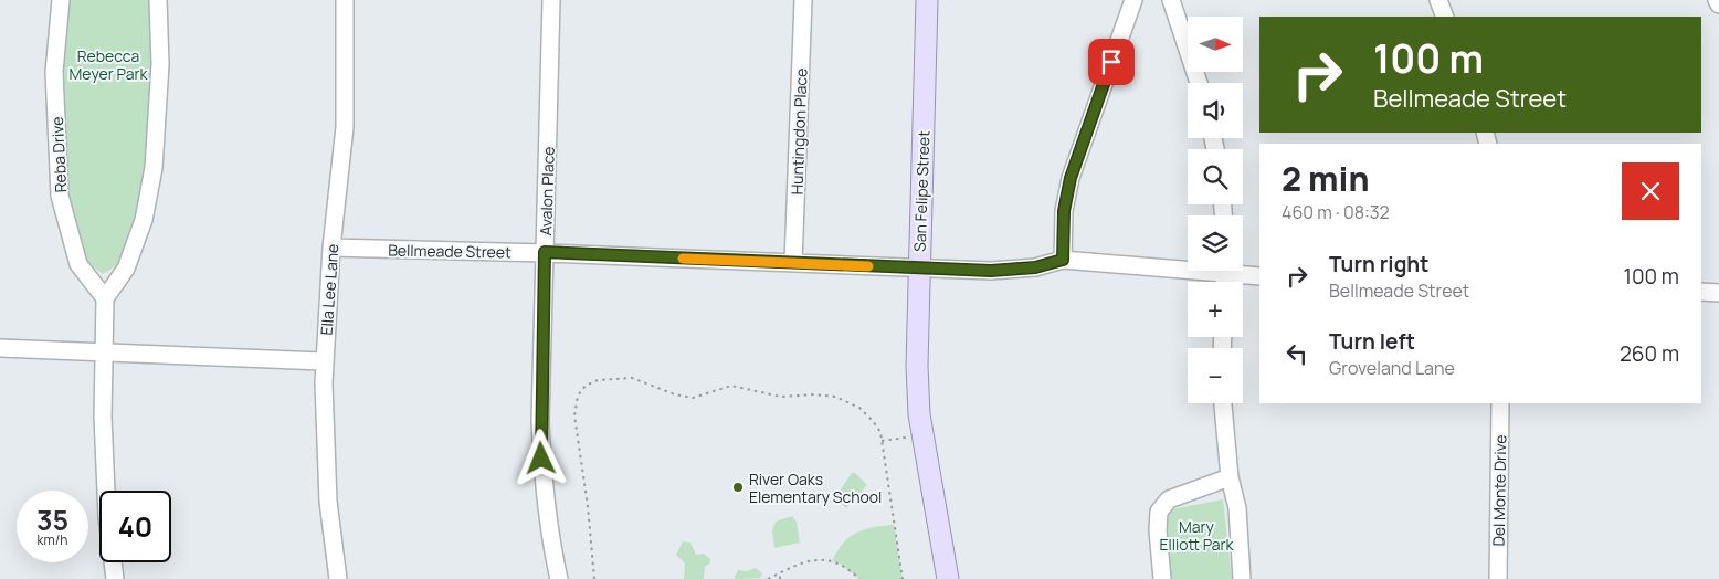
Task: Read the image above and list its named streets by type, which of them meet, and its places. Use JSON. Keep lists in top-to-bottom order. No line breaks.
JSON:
{"streets":{"main road":["San Felipe Street"],"street":["Huntingdon Place","Reba Drive","Avalon Place","Bellmeade Street","Ella Lee Lane","Del Monte Drive"]},"crossings":[["Huntingdon Place","Bellmeade Street"],["Avalon Place","Bellmeade Street"],["San Felipe Street","Bellmeade Street"],["Bellmeade Street","Ella Lee Lane"]],"parks":["Rebecca Meyer Park","Mary Elliott Park"],"places":["River Oaks Elementary School"],"north":"right","page":{"map_buttons":["+","−"],"turn":["100 m","Bellmeade Street"],"heading":["2 min","460 m · 08:32"],"list":[{"name":"Turn right","note":"Bellmeade Street","value":"100 m"},{"name":"Turn left","note":"Groveland Lane","value":"260 m"}],"speed":"35 km/h","limit":"40"}}
